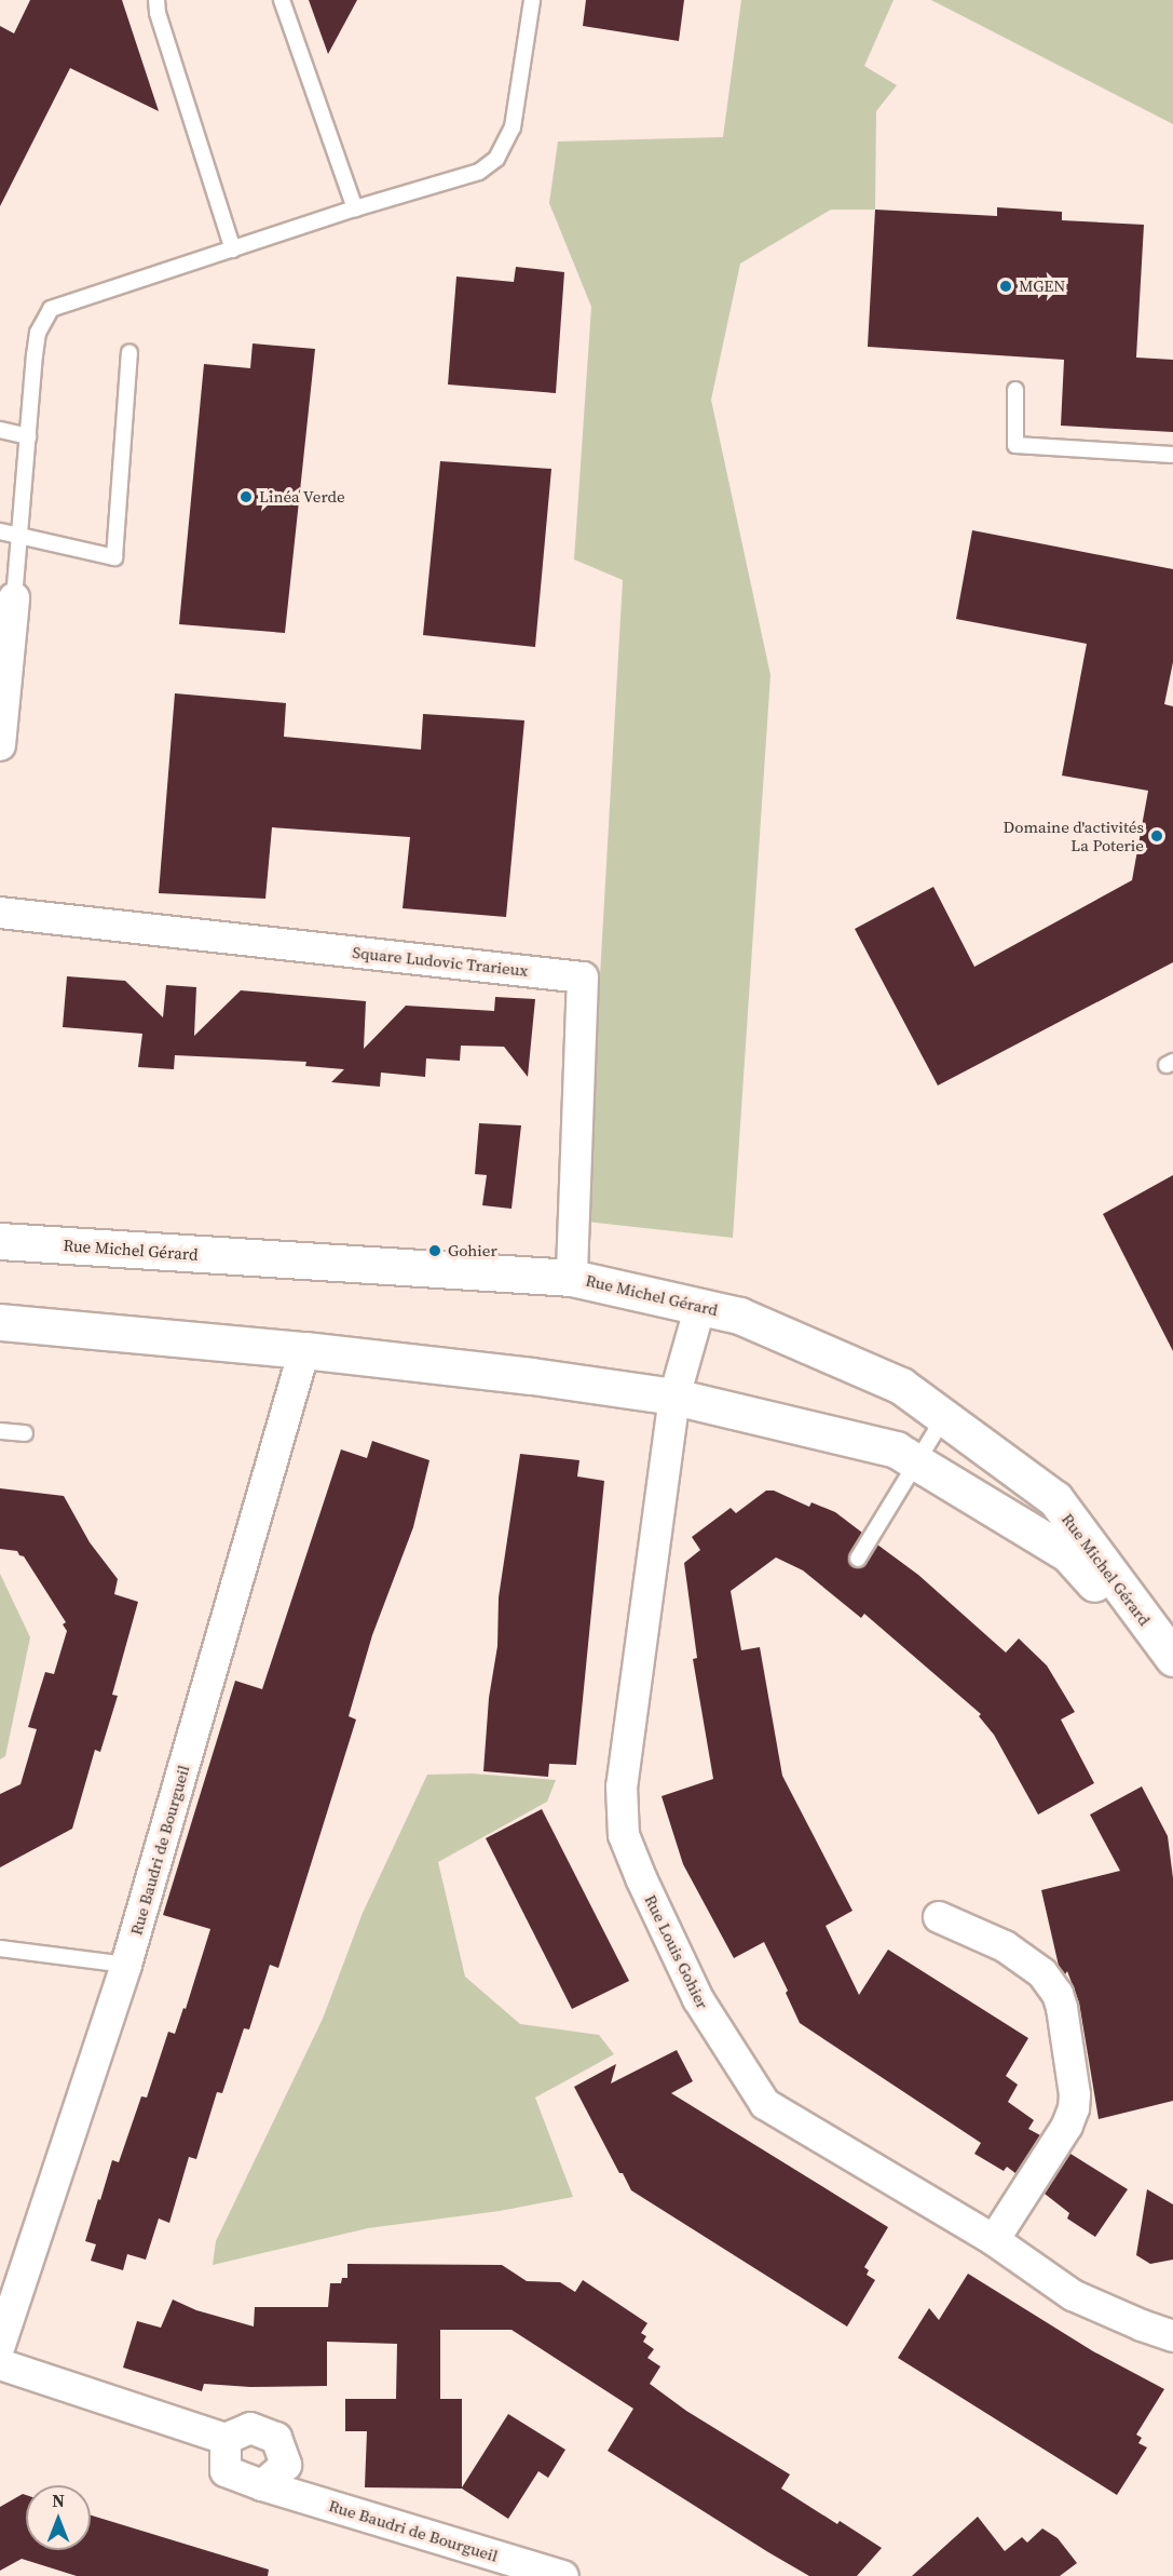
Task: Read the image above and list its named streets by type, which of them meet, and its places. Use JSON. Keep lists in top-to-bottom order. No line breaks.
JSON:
{"streets":{"street":["Square Ludovic Trarieux","Rue Michel Gérard","Rue Baudri de Bourgueil","Rue Louis Gohier"]},"crossings":[["Square Ludovic Trarieux","Rue Michel Gérard"],["Rue Michel Gérard","Rue Baudri de Bourgueil"],["Rue Michel Gérard","Rue Louis Gohier"]],"places":["MGEN","Linéa Verde","Domaine d'activités La Poterie","Gohier"],"north":"top"}
